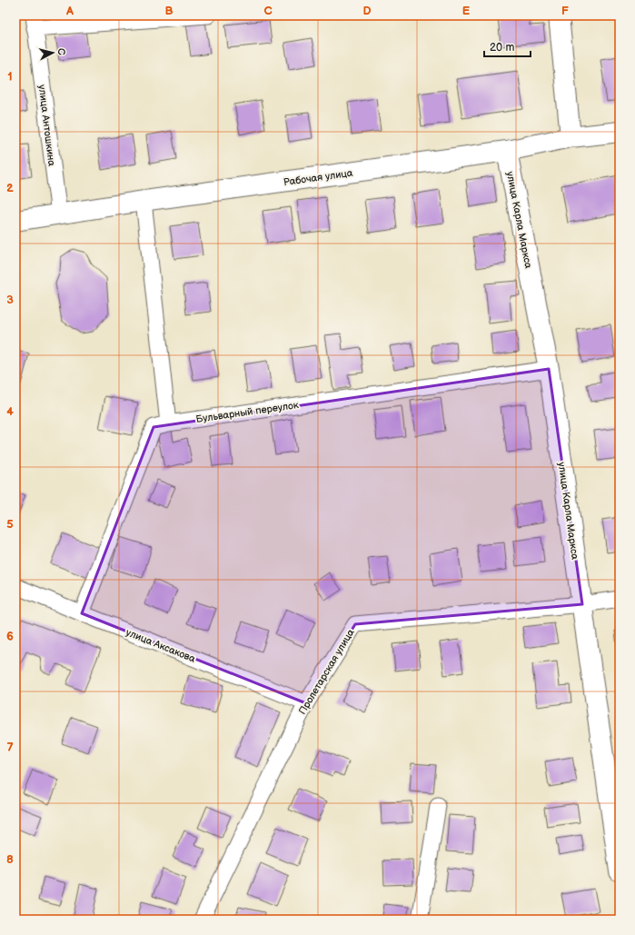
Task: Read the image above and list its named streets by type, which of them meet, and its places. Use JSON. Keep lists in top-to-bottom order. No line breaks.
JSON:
{"streets":{"street":["улица Антошкина","Рабочая улица","улица Карла Маркса","Бульварный переулок","улица Аксакова","Пролетарская улица"]},"crossings":[["улица Антошкина","Рабочая улица"],["Рабочая улица","улица Карла Маркса"],["улица Карла Маркса","Бульварный переулок"],["улица Карла Маркса","Пролетарская улица"],["Бульварный переулок","улица Аксакова"],["улица Аксакова","Пролетарская улица"]],"scale_bar":"20 m","north":"right","grid":{"columns":["A","B","C","D","E","F"],"rows":["1","2","3","4","5","6","7","8"]}}
